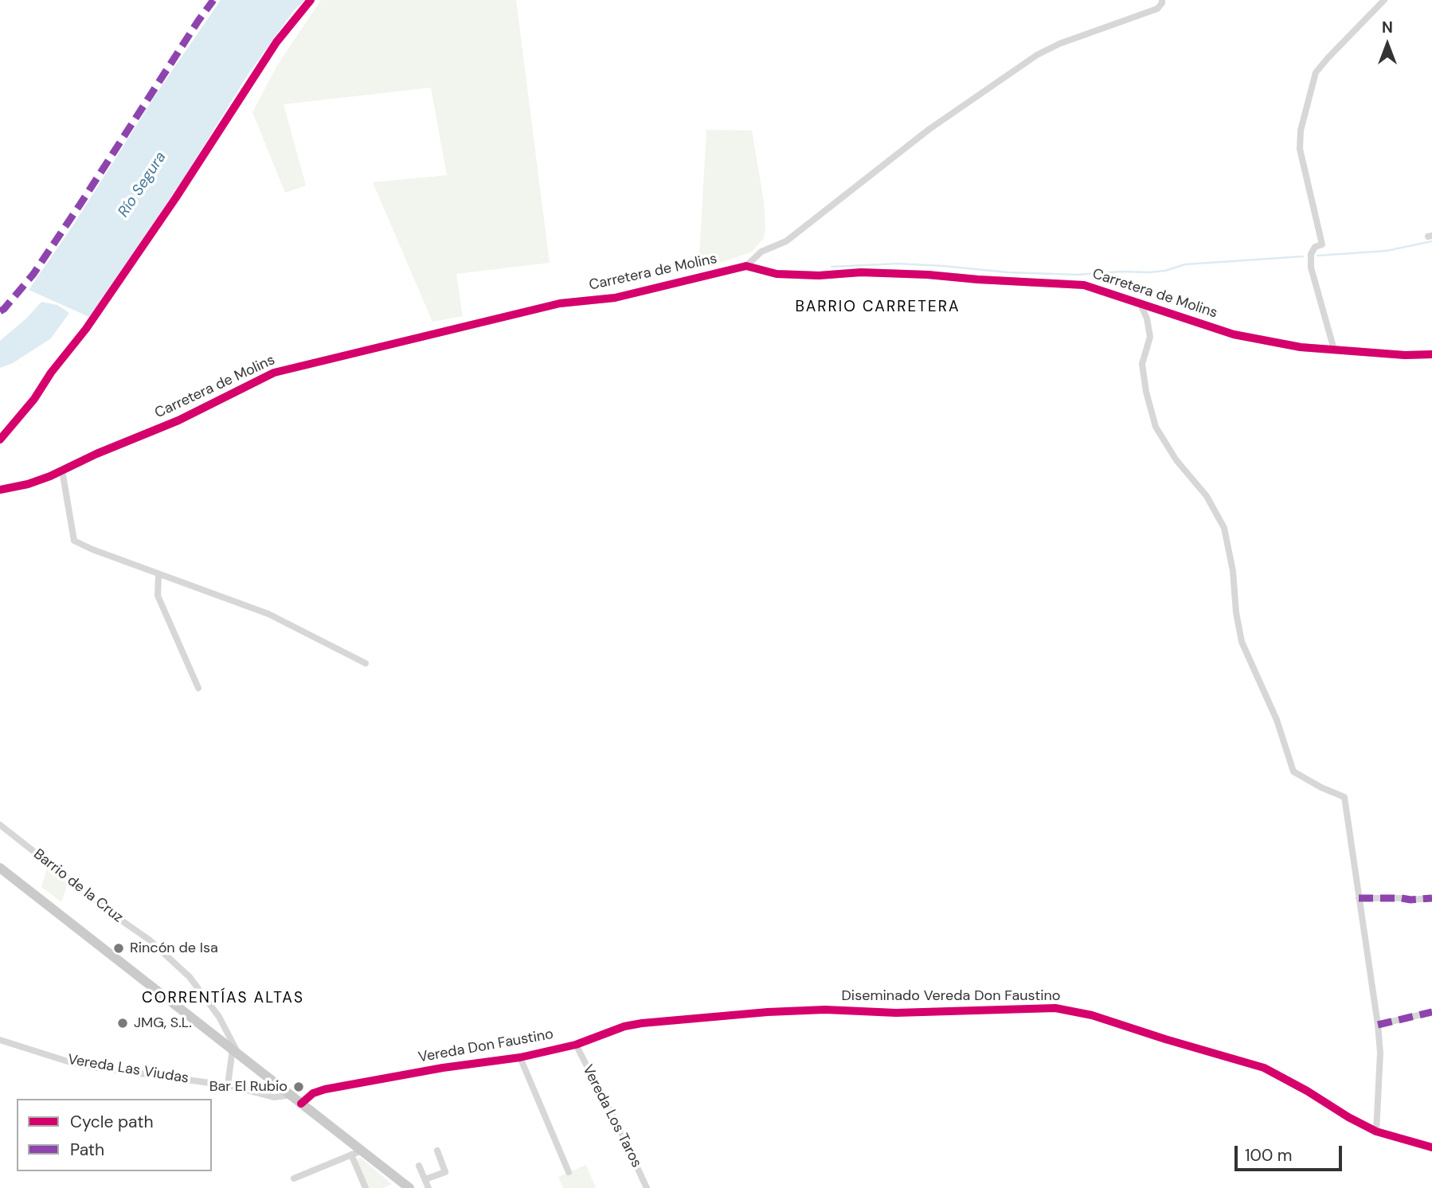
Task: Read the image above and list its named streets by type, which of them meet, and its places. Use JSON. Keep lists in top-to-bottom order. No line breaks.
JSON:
{"streets":{"street":["Carretera de Molins","Barrio de la Cruz","Diseminado Vereda Don Faustino","Vereda Don Faustino","Vereda Las Viudas","Vereda Los Taros"]},"crossings":[["Diseminado Vereda Don Faustino","Vereda Don Faustino"],["Vereda Don Faustino","Vereda Los Taros"]],"districts":["BARRIO CARRETERA","CORRENTÍAS ALTAS"],"water":["Río Segura"],"places":["Rincón de Isa","JMG, S.L.","Bar El Rubio"],"legend":["Cycle path","Path"],"scale_bar":"100 m","north":"top"}
